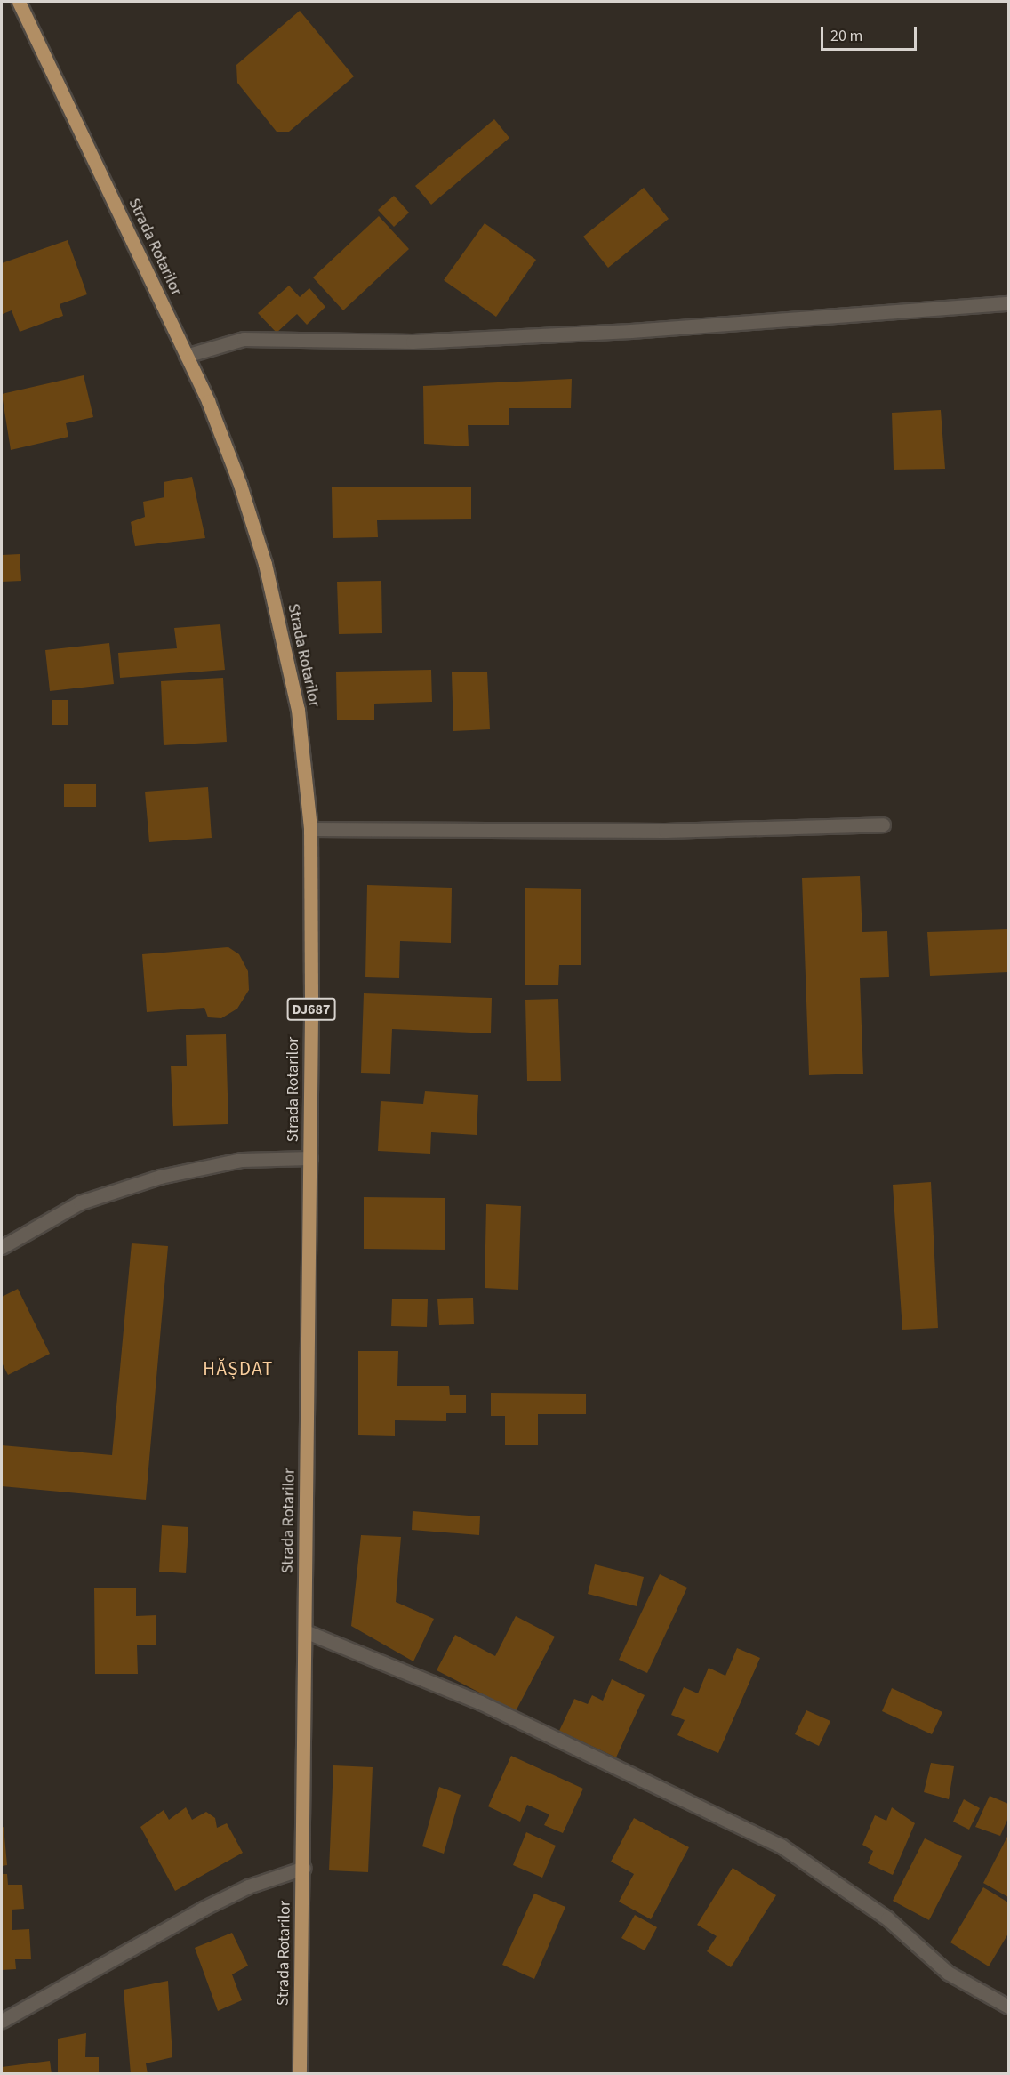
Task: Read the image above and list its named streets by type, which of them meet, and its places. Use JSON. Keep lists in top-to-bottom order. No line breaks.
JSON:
{"streets":{"main road":["Strada Rotarilor","DJ687"]},"districts":["HĂȘDAT"],"scale_bar":"20 m"}
